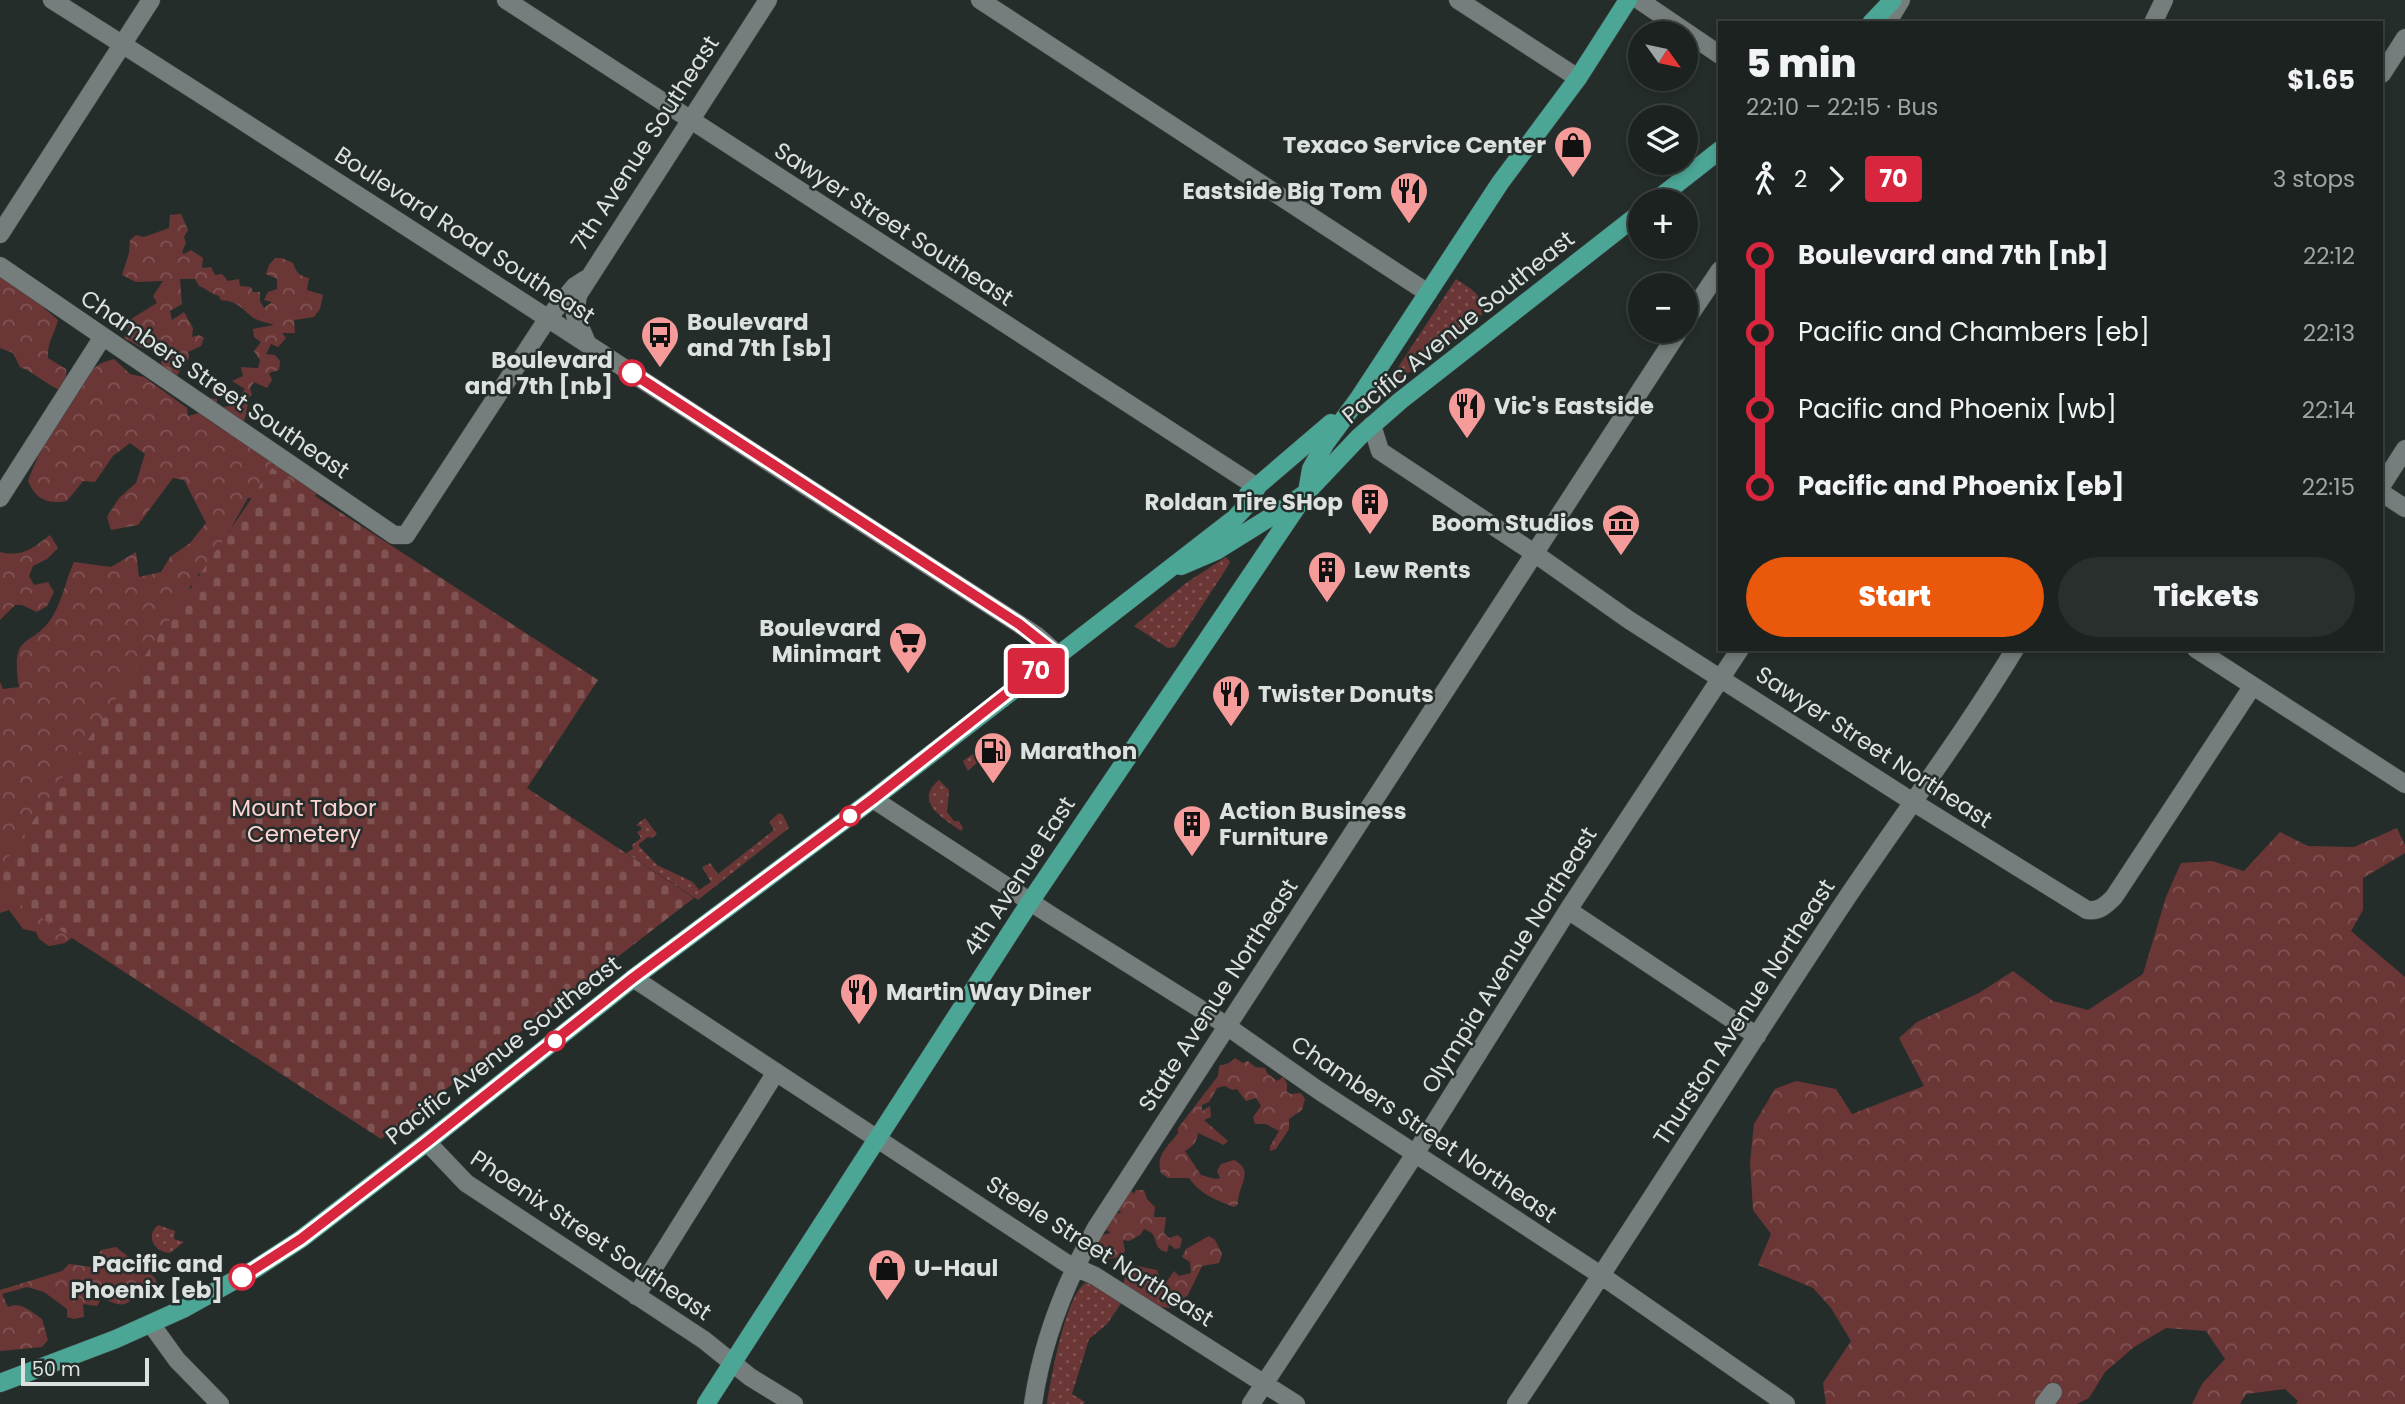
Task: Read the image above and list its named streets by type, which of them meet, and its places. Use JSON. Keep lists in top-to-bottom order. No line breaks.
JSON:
{"streets":{"main road":["Pacific Avenue Southeast","4th Avenue East"],"street":["7th Avenue Southeast","Sawyer Street Southeast","Boulevard Road Southeast","Chambers Street Southeast","Sawyer Street Northeast","Olympia Avenue Northeast","State Avenue Northeast","Thurston Avenue Northeast","Chambers Street Northeast","Phoenix Street Southeast","Steele Street Northeast"]},"crossings":[["7th Avenue Southeast","Sawyer Street Southeast"],["7th Avenue Southeast","Boulevard Road Southeast"],["7th Avenue Southeast","Chambers Street Southeast"],["Sawyer Street Southeast","Pacific Avenue Southeast"],["Boulevard Road Southeast","Pacific Avenue Southeast"],["Pacific Avenue Southeast","Sawyer Street Northeast"],["Pacific Avenue Southeast","4th Avenue East"],["Pacific Avenue Southeast","Phoenix Street Southeast"],["Pacific Avenue Southeast","Steele Street Northeast"],["Sawyer Street Northeast","Olympia Avenue Northeast"],["Sawyer Street Northeast","State Avenue Northeast"],["Sawyer Street Northeast","Thurston Avenue Northeast"],["4th Avenue East","Chambers Street Northeast"],["4th Avenue East","Phoenix Street Southeast"],["4th Avenue East","Steele Street Northeast"],["Olympia Avenue Northeast","Chambers Street Northeast"],["Olympia Avenue Northeast","Steele Street Northeast"],["State Avenue Northeast","Chambers Street Northeast"],["State Avenue Northeast","Steele Street Northeast"],["Thurston Avenue Northeast","Chambers Street Northeast"]],"parks":["Mount Tabor Cemetery"],"places":{"shop":["Texaco Service Center","U-Haul"],"restaurant":["Eastside Big Tom","Vic's Eastside","Twister Donuts","Martin Way Diner"],"bus stop":["Boulevard and 7th [sb]"],"other":["Boulevard and 7th [nb]","Pacific and Phoenix [eb]"],"building":["Roldan Tire SHop","Lew Rents","Action Business Furniture"],"museum":["Boom Studios"],"supermarket":["Boulevard Minimart"],"fuel station":["Marathon"]},"lines":["bus line 70"],"scale_bar":"50 m","north":"bottom right","page":{"on_map":"70","map_buttons":["+","−"],"heading":["5 min","22:10 – 22:15 · Bus","$1.65"],"legs":["2","70","3 stops"],"list":[{"name":"Boulevard and 7th [nb]","value":"22:12"},{"name":"Pacific and Chambers [eb]","value":"22:13"},{"name":"Pacific and Phoenix [wb]","value":"22:14"},{"name":"Pacific and Phoenix [eb]","value":"22:15"}],"buttons":["Start","Tickets"],"scale":"50 m"}}
